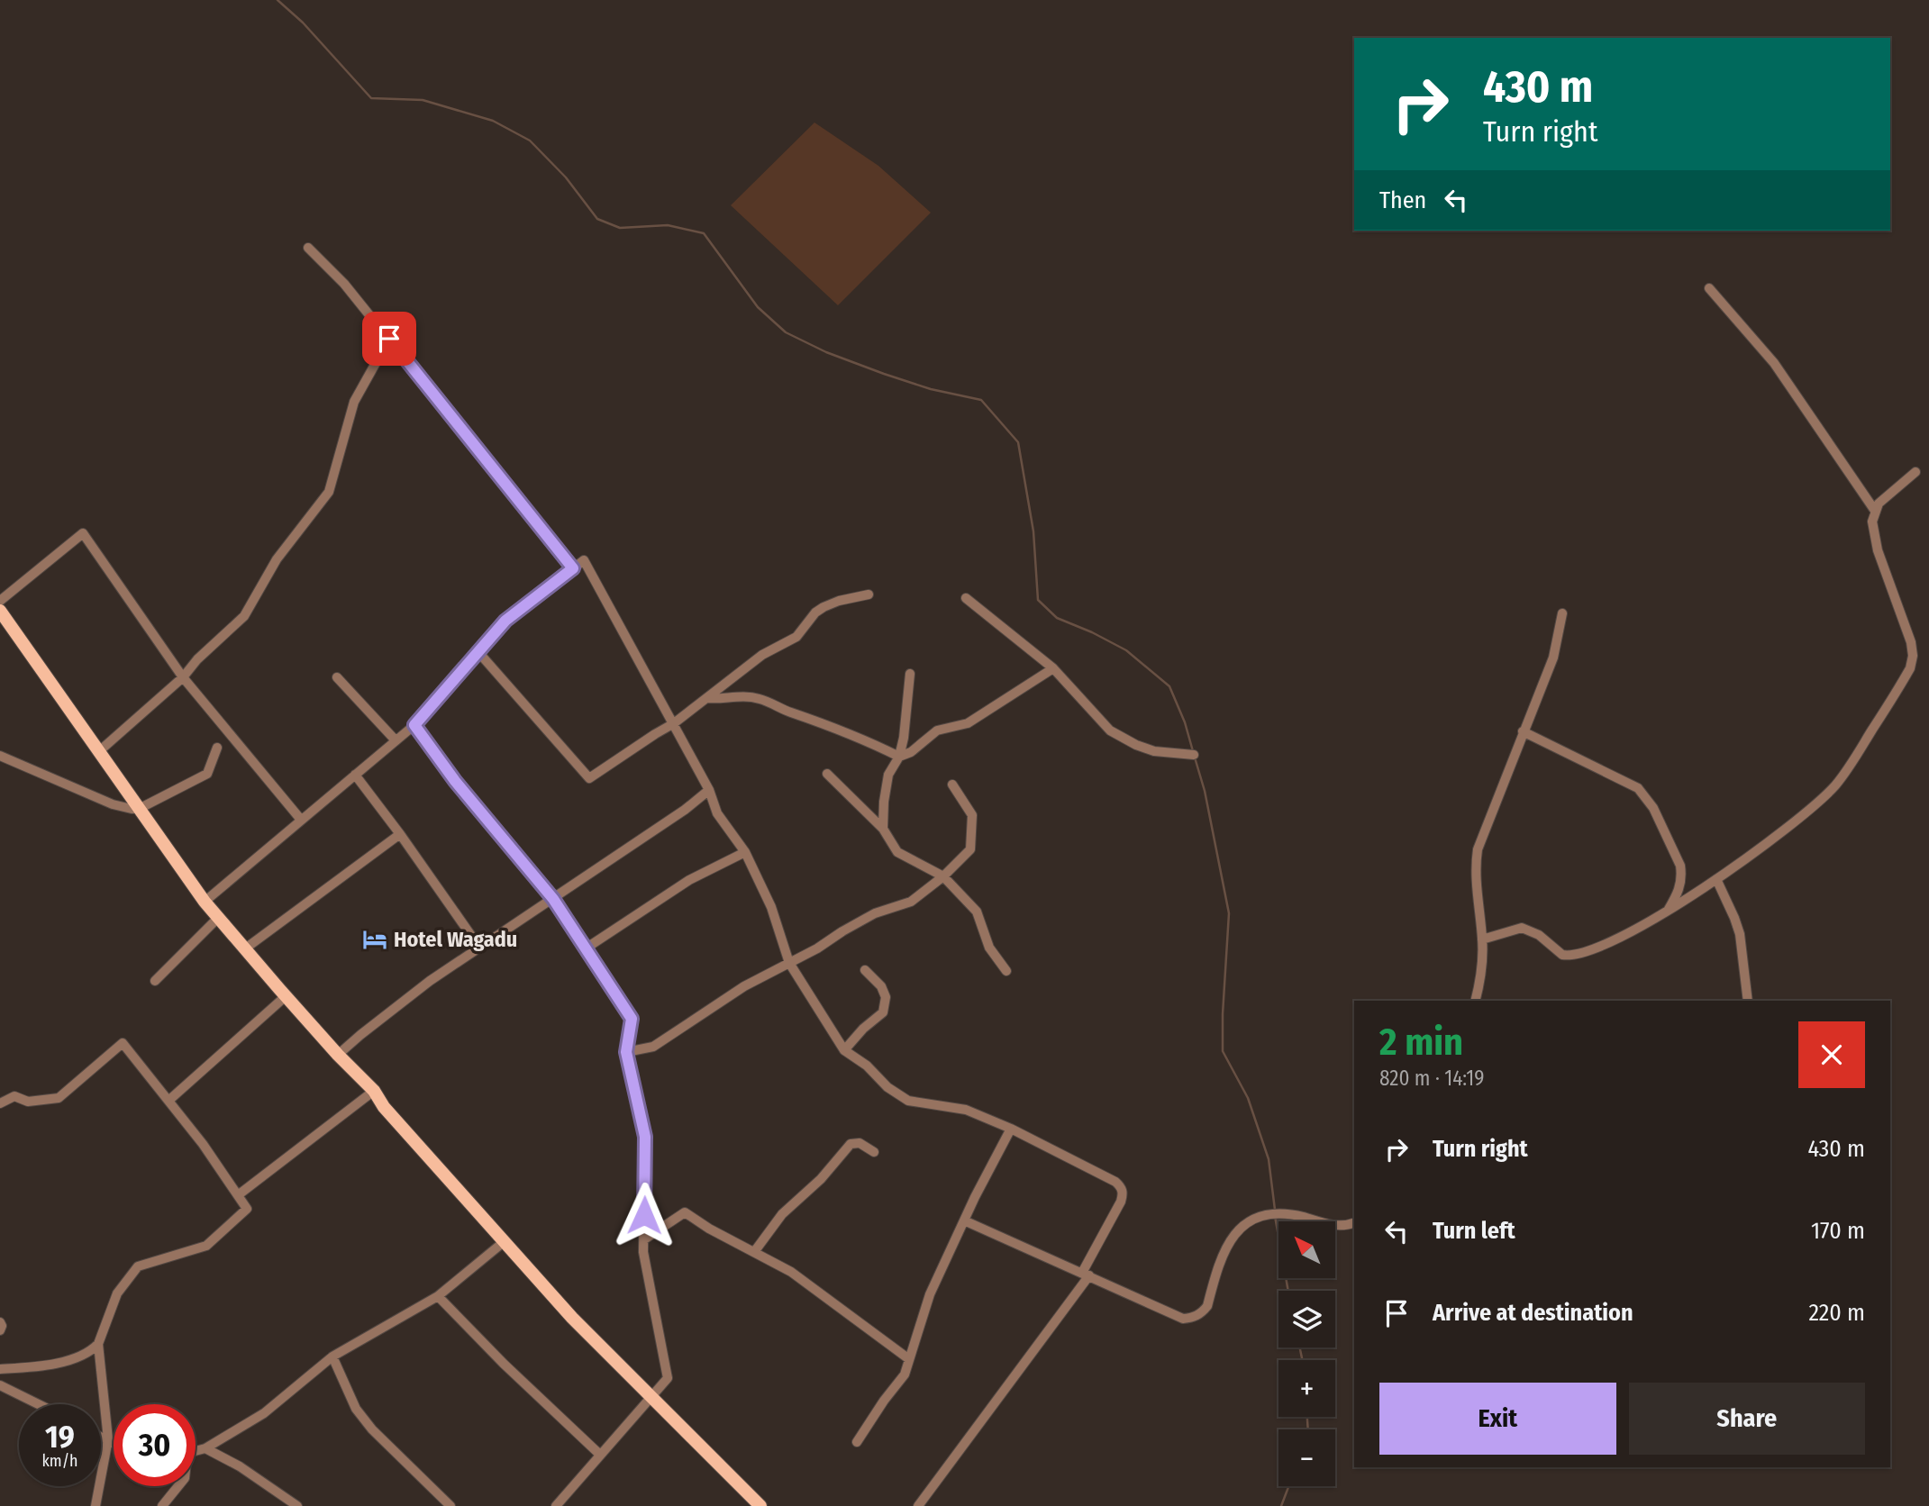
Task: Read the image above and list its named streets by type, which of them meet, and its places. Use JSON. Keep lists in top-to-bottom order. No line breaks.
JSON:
{"places":{"hotel":["Hotel Wagadu"]},"north":"top left","page":{"turn":["430 m","Turn right"],"then":"Then","heading":["2 min","820 m · 14:19"],"list":[{"name":"Turn right","value":"430 m"},{"name":"Turn left","value":"170 m"},{"name":"Arrive at destination","value":"220 m"}],"map_buttons":["+","−"],"buttons":["Exit","Share"],"speed":"19 km/h","limit":"30"}}
